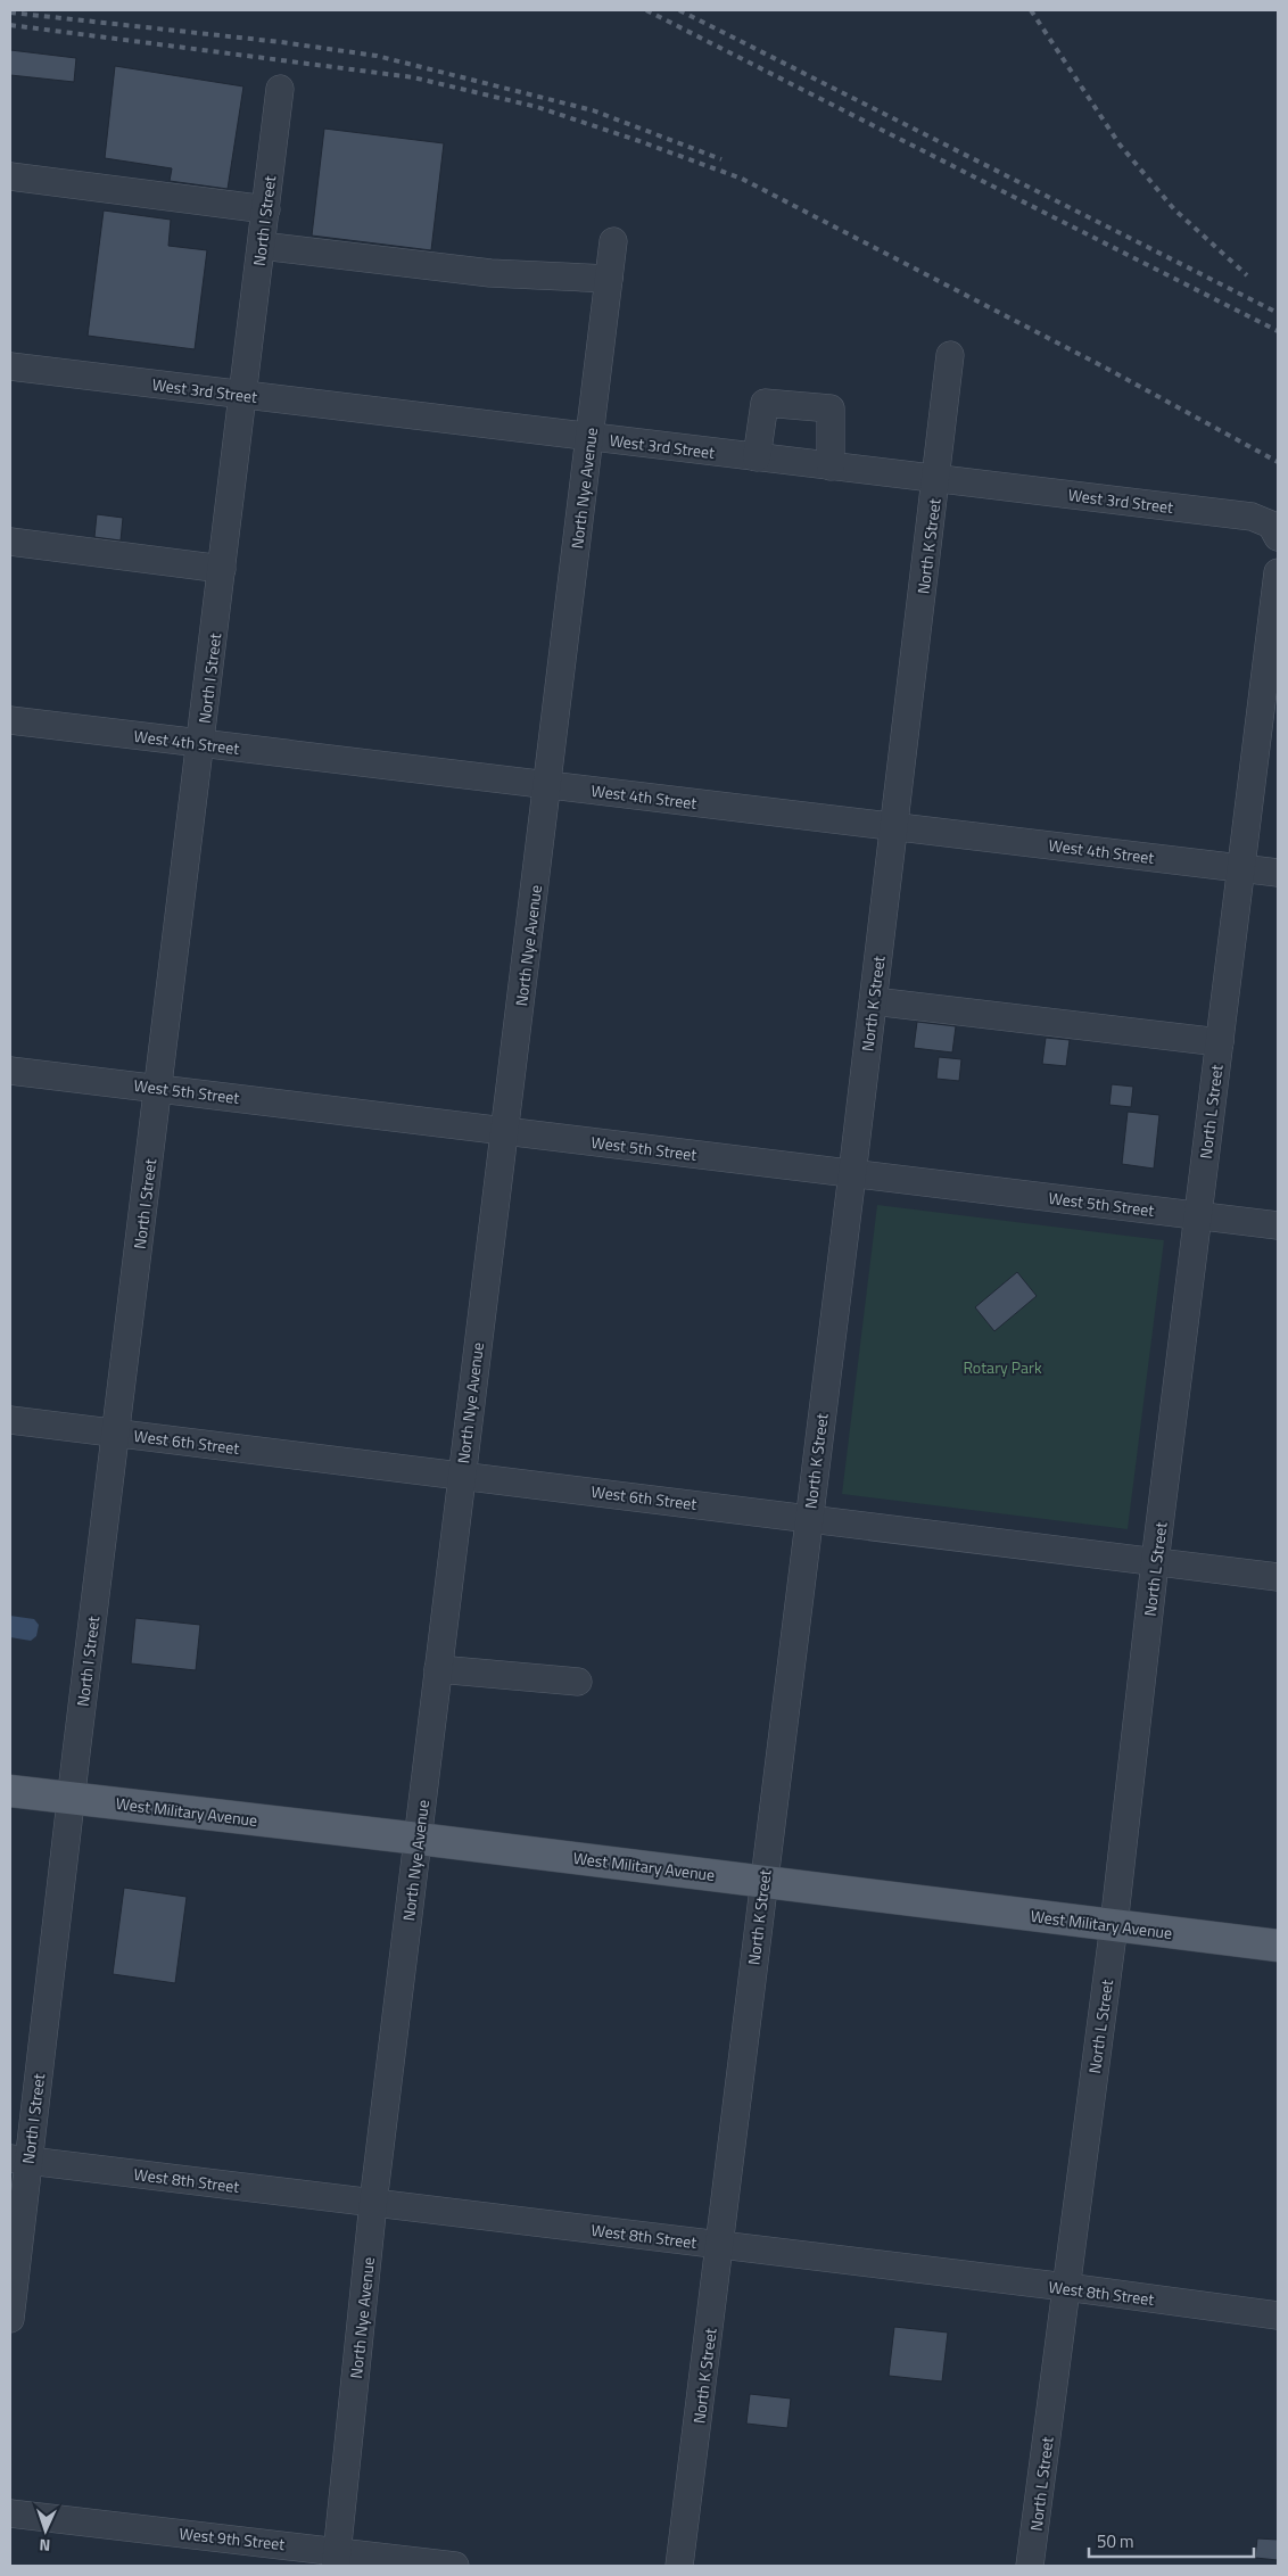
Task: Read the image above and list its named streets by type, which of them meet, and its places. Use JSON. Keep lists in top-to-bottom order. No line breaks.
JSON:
{"streets":{"main road":["West Military Avenue"],"street":["North I Street","West 3rd Street","North Nye Avenue","North K Street","West 4th Street","West 5th Street","North L Street","West 6th Street","West 8th Street","West 9th Street"]},"crossings":[["North I Street","West 3rd Street"],["North I Street","West 4th Street"],["North I Street","West 5th Street"],["North I Street","West 6th Street"],["North I Street","West Military Avenue"],["North I Street","West 8th Street"],["West 3rd Street","North Nye Avenue"],["West 3rd Street","North K Street"],["North Nye Avenue","West 4th Street"],["North Nye Avenue","West 5th Street"],["North Nye Avenue","West 6th Street"],["North Nye Avenue","West Military Avenue"],["North Nye Avenue","West 8th Street"],["North Nye Avenue","West 9th Street"],["North K Street","West 4th Street"],["North K Street","West 5th Street"],["North K Street","West 6th Street"],["North K Street","West Military Avenue"],["North K Street","West 8th Street"],["West 4th Street","North L Street"],["West 5th Street","North L Street"],["North L Street","West 6th Street"],["North L Street","West Military Avenue"],["North L Street","West 8th Street"]],"parks":["Rotary Park"],"scale_bar":"50 m","north":"bottom"}
